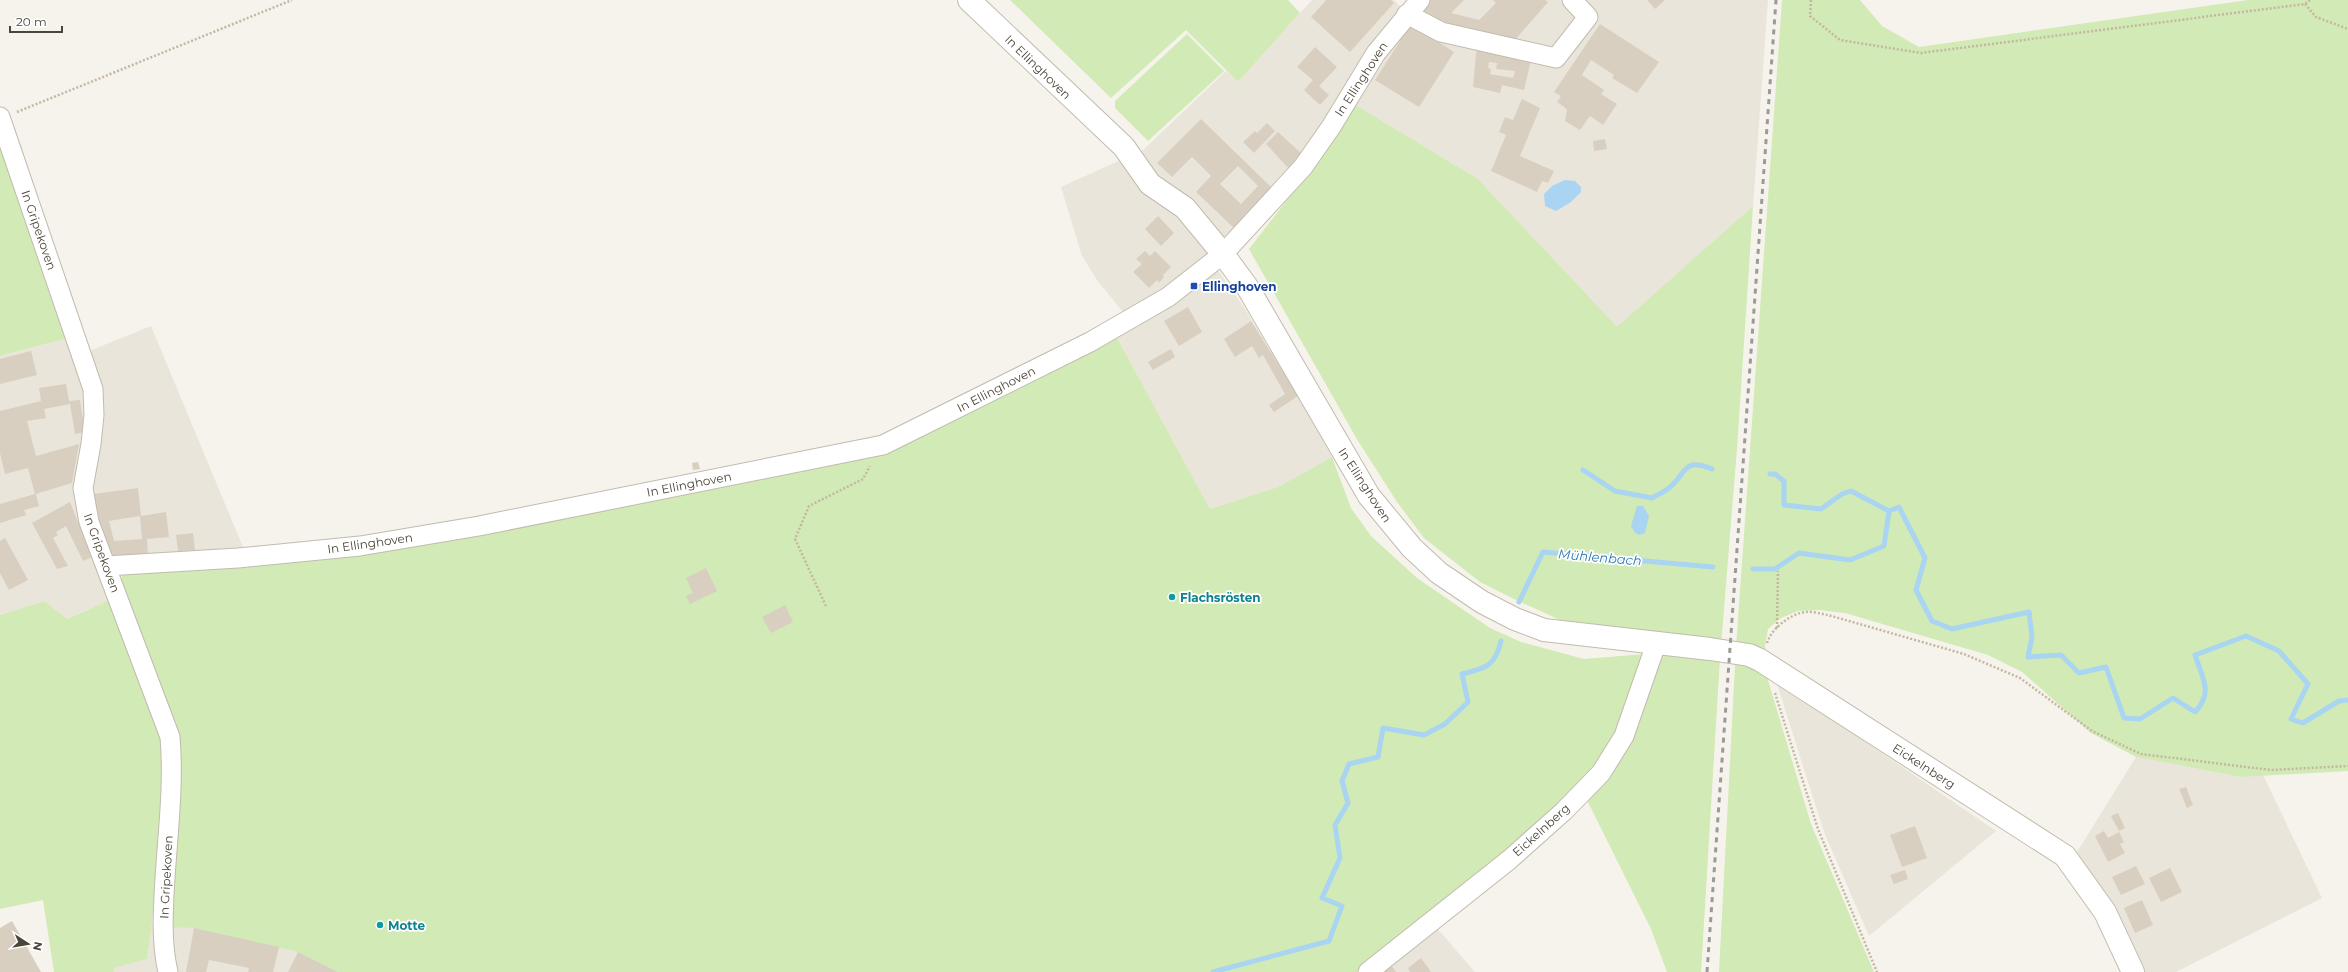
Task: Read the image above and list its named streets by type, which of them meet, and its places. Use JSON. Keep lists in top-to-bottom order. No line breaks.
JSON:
{"streets":{"street":["In Ellinghoven","In Gripekoven","Eickelnberg"]},"crossings":[["In Ellinghoven","In Gripekoven"],["In Ellinghoven","Eickelnberg"]],"water":["Mühlenbach"],"places":{"transit":["Ellinghoven"],"other":["Flachsrösten","Motte"]},"scale_bar":"20 m","north":"right"}
